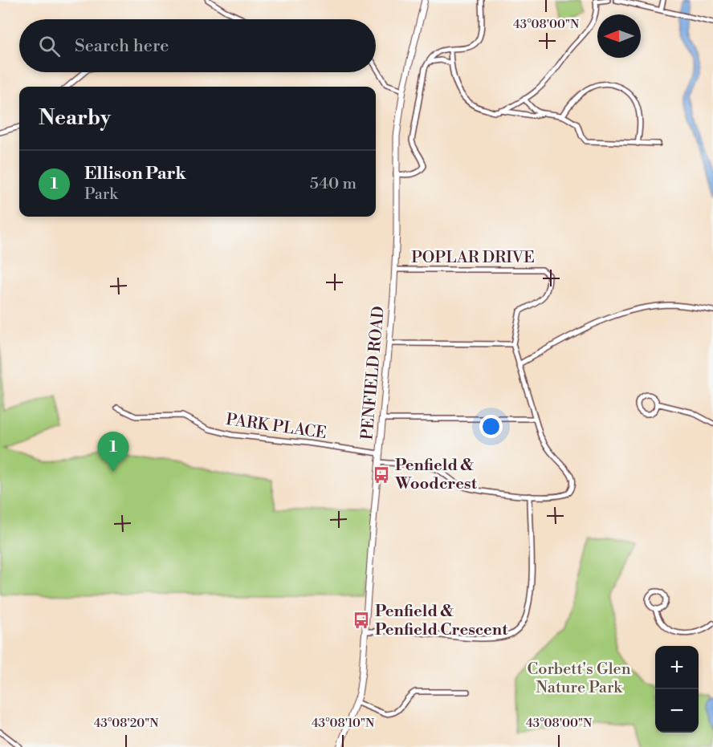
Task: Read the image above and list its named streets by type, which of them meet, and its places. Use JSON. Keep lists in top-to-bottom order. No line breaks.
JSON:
{"streets":{"main road":["PENFIELD ROAD"],"street":["POPLAR DRIVE","PARK PLACE"]},"crossings":[["POPLAR DRIVE","PENFIELD ROAD"],["PENFIELD ROAD","PARK PLACE"]],"parks":["Corbett's Glen Nature Park"],"places":{"bus stop":["Penfield & Woodcrest","Penfield & Penfield Crescent"]},"north":"left","page":{"search":"Search here","heading":"Nearby","list":[{"mark":"1","name":"Ellison Park","note":"Park","value":"540 m"}],"pins":"1","map_buttons":["+","−"]},"coordinates":["43°08'00\"N","43°08'20\"N","43°08'10\"N"]}
